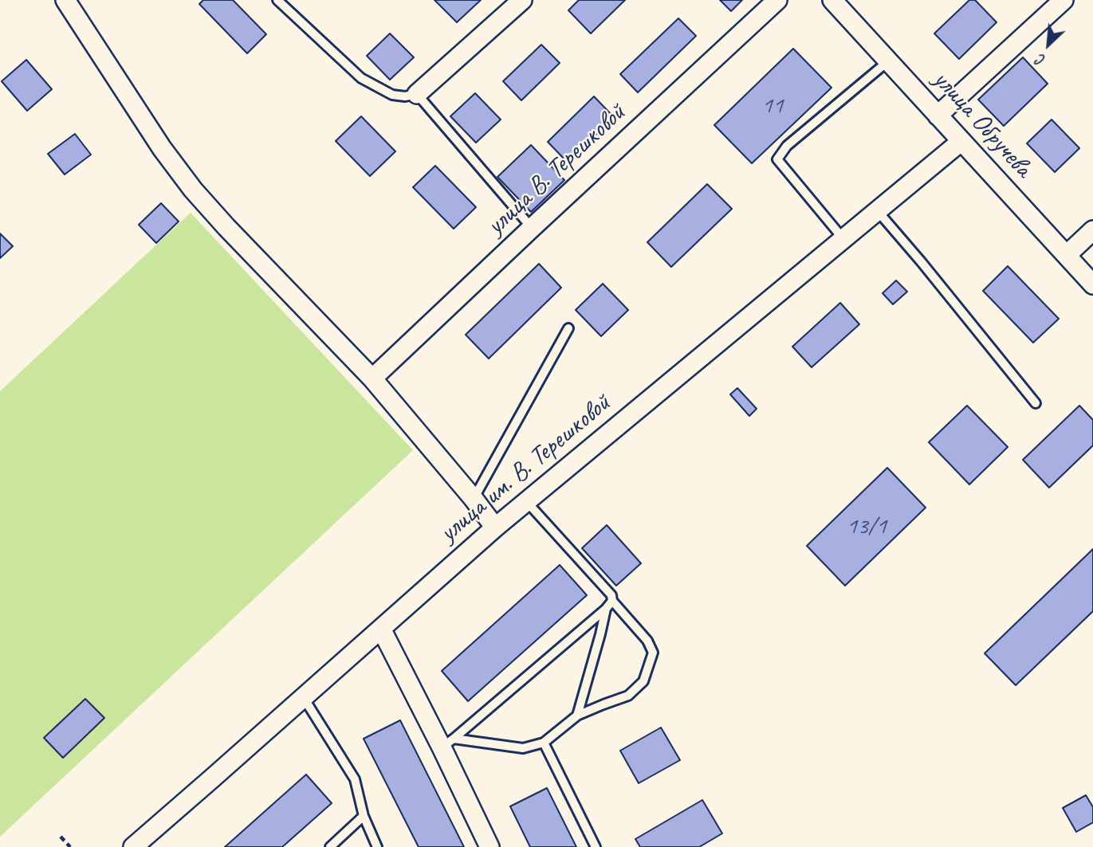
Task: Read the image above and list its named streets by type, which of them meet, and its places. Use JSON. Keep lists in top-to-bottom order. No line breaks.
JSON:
{"streets":{"street":["улица Обручева","улица В. Терешковой","улица им. В. Терешковой"]},"crossings":[["улица Обручева","улица им. В. Терешковой"]],"house_numbers":["11","13/1"],"north":"bottom left"}
